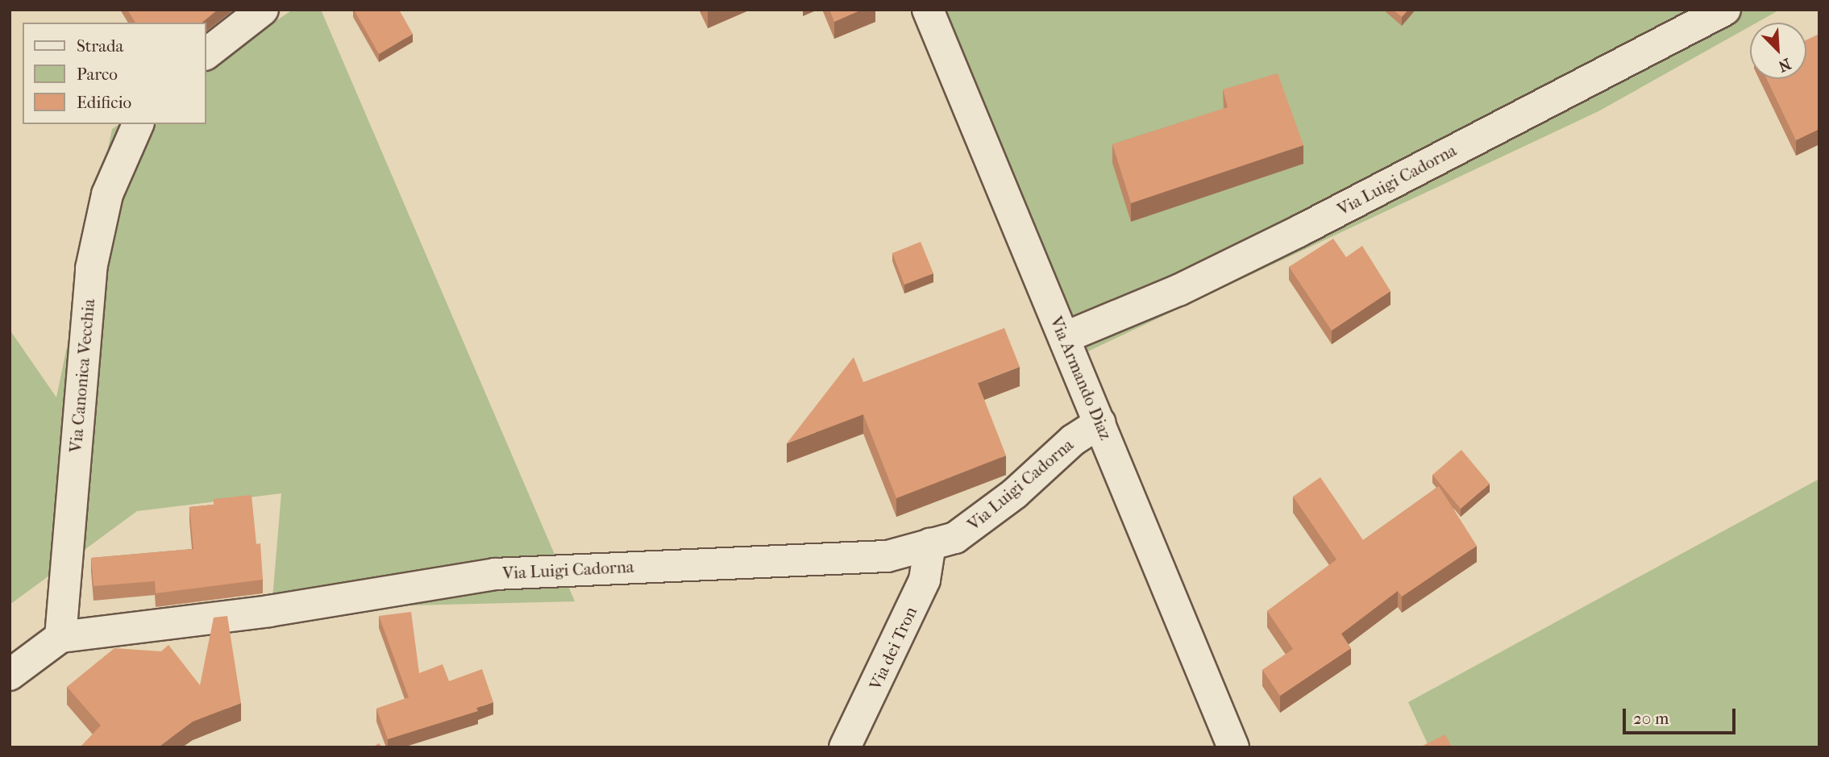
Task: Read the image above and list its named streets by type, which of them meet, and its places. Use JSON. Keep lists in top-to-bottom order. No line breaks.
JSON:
{"streets":{"street":["Via Luigi Cadorna","Via Canonica Vecchia","Via Armando Diaz","Via dei Tron"]},"crossings":[["Via Luigi Cadorna","Via Canonica Vecchia"],["Via Luigi Cadorna","Via Armando Diaz"],["Via Luigi Cadorna","Via dei Tron"]],"legend":["Strada","Parco","Edificio"],"scale_bar":"20 m","north":"bottom right"}
